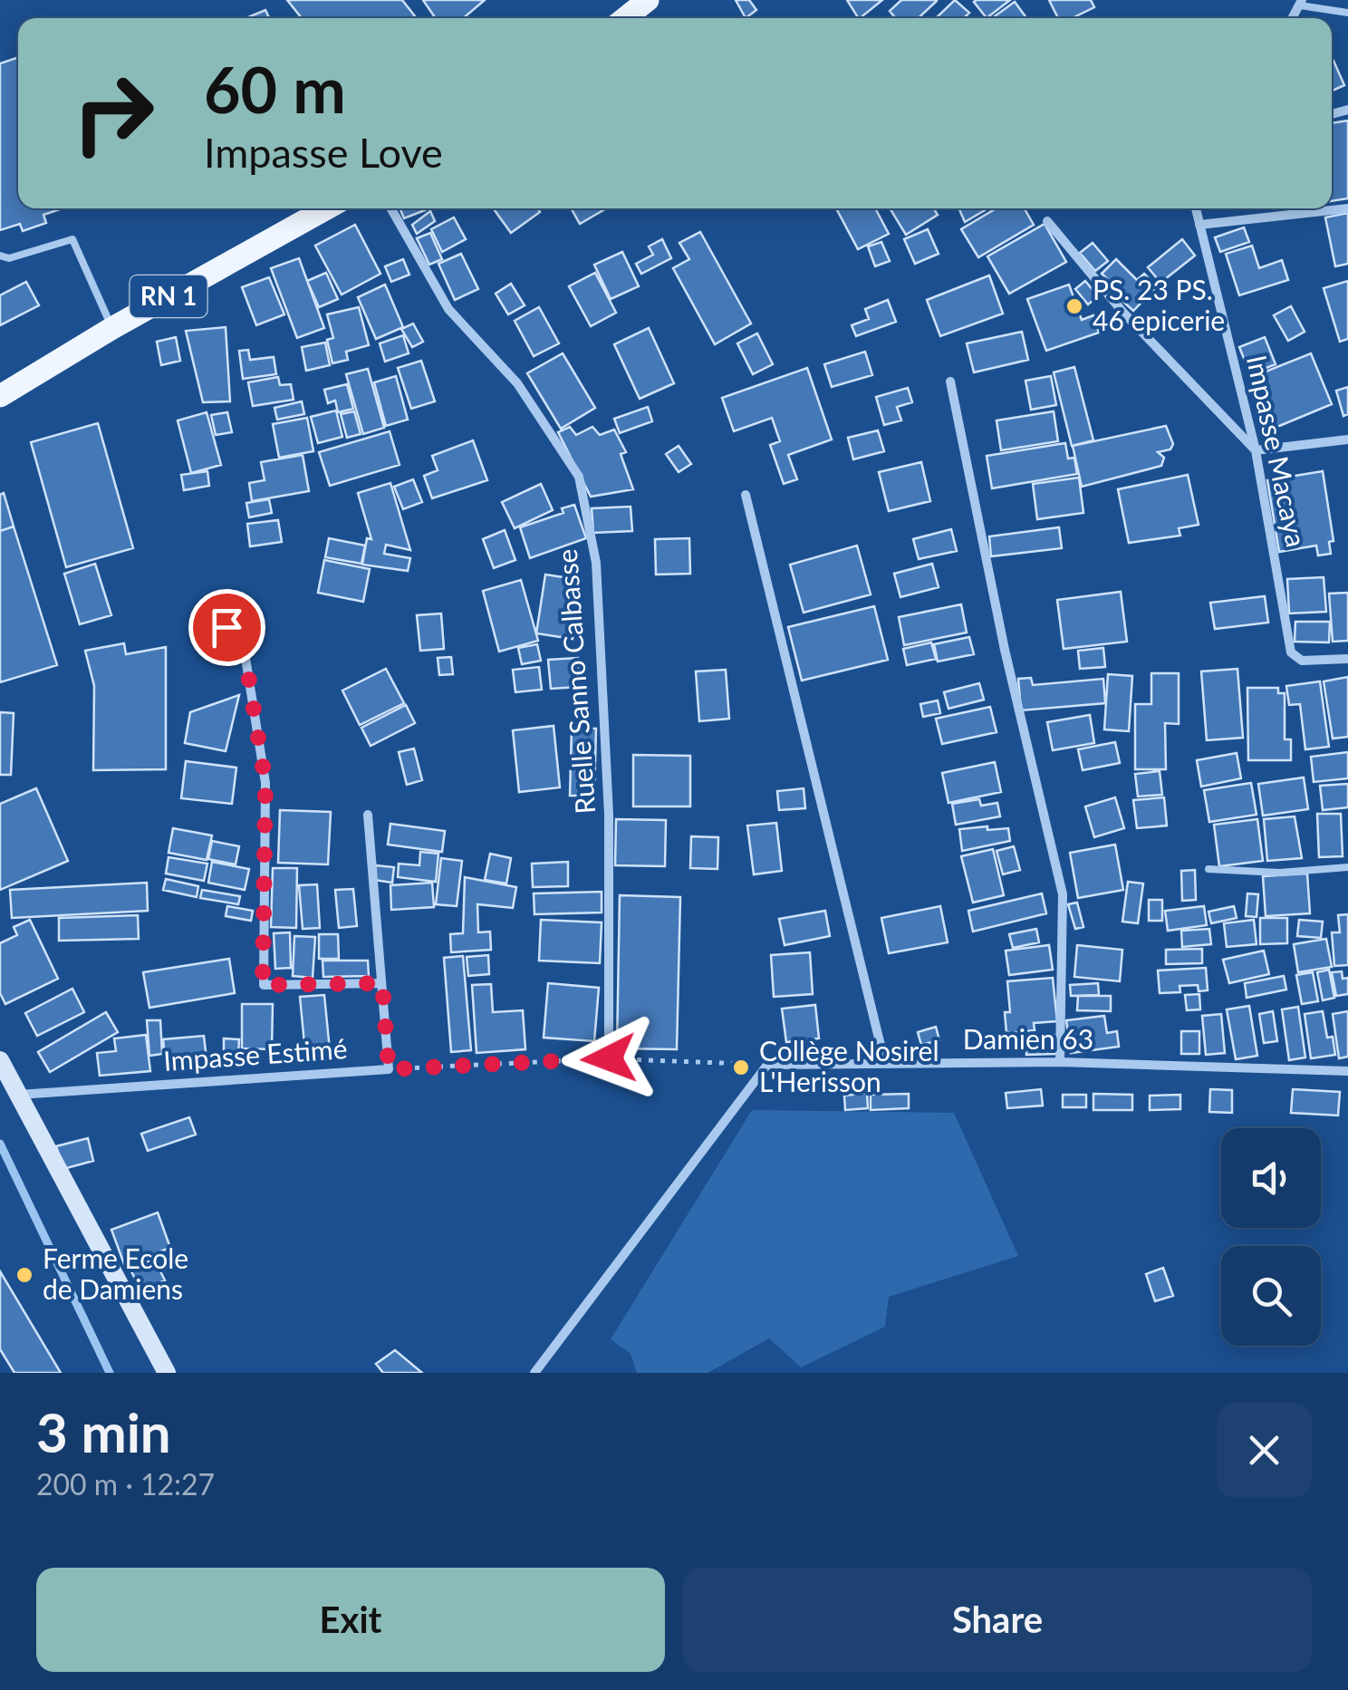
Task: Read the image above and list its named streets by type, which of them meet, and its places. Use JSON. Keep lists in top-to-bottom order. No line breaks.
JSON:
{"streets":{"main road":["RN 1"],"street":["Impasse Macaya","Ruelle Sanno Calbasse","Damien 63","Impasse Estimé"]},"crossings":[["Ruelle Sanno Calbasse","Impasse Estimé"],["Damien 63","Impasse Estimé"]],"places":["PS. 23 PS. 46 epicerie","Collège Nosirel L'Herisson","Ferme Ecole de Damiens"],"page":{"turn":["60 m","Impasse Love"],"heading":["3 min","200 m · 12:27"],"buttons":["Exit","Share"]}}
